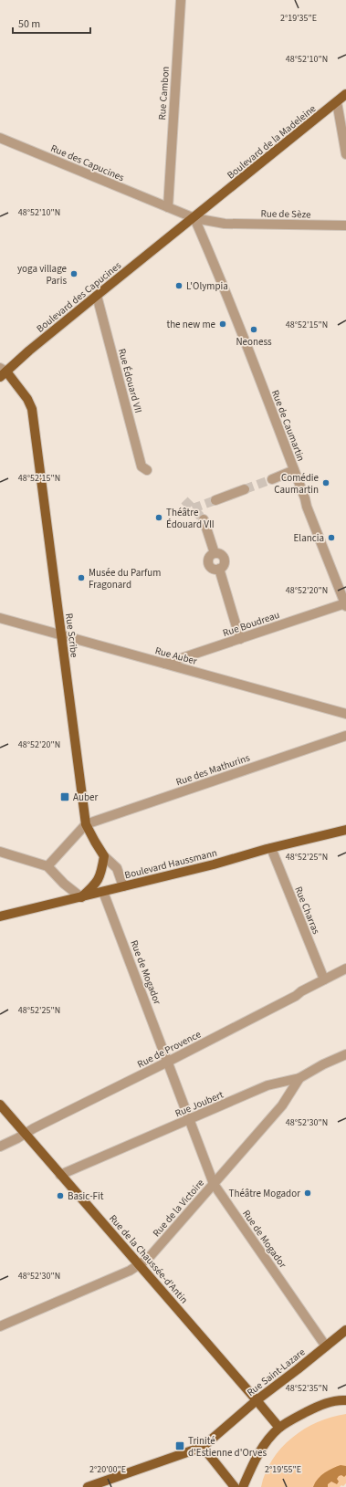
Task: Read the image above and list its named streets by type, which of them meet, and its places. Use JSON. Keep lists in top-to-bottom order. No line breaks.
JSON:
{"streets":{"main road":["Boulevard de la Madeleine","Boulevard des Capucines","Rue Scribe","Boulevard Haussmann","Rue de la Chaussée-d'Antin","Rue Saint-Lazare"],"street":["Rue Cambon","Rue des Capucines","Rue de Sèze","Rue Édouard VII","Rue de Caumartin","Rue Boudreau","Rue Auber","Rue des Mathurins","Rue Charras","Rue de Mogador","Rue de Provence","Rue Joubert","Rue de la Victoire"]},"crossings":[["Rue Cambon","Rue des Capucines"],["Boulevard de la Madeleine","Rue des Capucines"],["Boulevard de la Madeleine","Rue de Sèze"],["Boulevard de la Madeleine","Boulevard des Capucines"],["Boulevard de la Madeleine","Rue de Caumartin"],["Rue des Capucines","Rue de Sèze"],["Rue des Capucines","Boulevard des Capucines"],["Rue des Capucines","Rue de Caumartin"],["Rue de Sèze","Boulevard des Capucines"],["Rue de Sèze","Rue de Caumartin"],["Boulevard des Capucines","Rue Édouard VII"],["Boulevard des Capucines","Rue de Caumartin"],["Boulevard des Capucines","Rue Scribe"],["Rue de Caumartin","Rue Boudreau"],["Rue Boudreau","Rue Auber"],["Rue Scribe","Rue Auber"],["Rue Scribe","Rue des Mathurins"],["Boulevard Haussmann","Rue Charras"],["Boulevard Haussmann","Rue de Mogador"],["Rue Charras","Rue de Provence"],["Rue de Mogador","Rue de Provence"],["Rue de Mogador","Rue Joubert"],["Rue de Mogador","Rue de la Victoire"],["Rue de Mogador","Rue Saint-Lazare"],["Rue de Provence","Rue de la Chaussée-d'Antin"],["Rue Joubert","Rue de la Victoire"],["Rue Joubert","Rue de la Chaussée-d'Antin"],["Rue de la Victoire","Rue de la Chaussée-d'Antin"],["Rue de la Chaussée-d'Antin","Rue Saint-Lazare"]],"places":{"other":["yoga village Paris","L'Olympia","the new me","Neoness","Comédie Caumartin","Théâtre Édouard VII","Elancia","Musée du Parfum Fragonard","Théâtre Mogador","Basic-Fit"],"transit":["Auber","Trinité d'Estienne d'Orves"]},"scale_bar":"50 m","coordinates":["2°19'35\"E","48°52'10\"N","48°52'15\"N","48°52'20\"N","48°52'25\"N","48°52'30\"N","48°52'35\"N","2°20'00\"E","2°19'55\"E"]}
